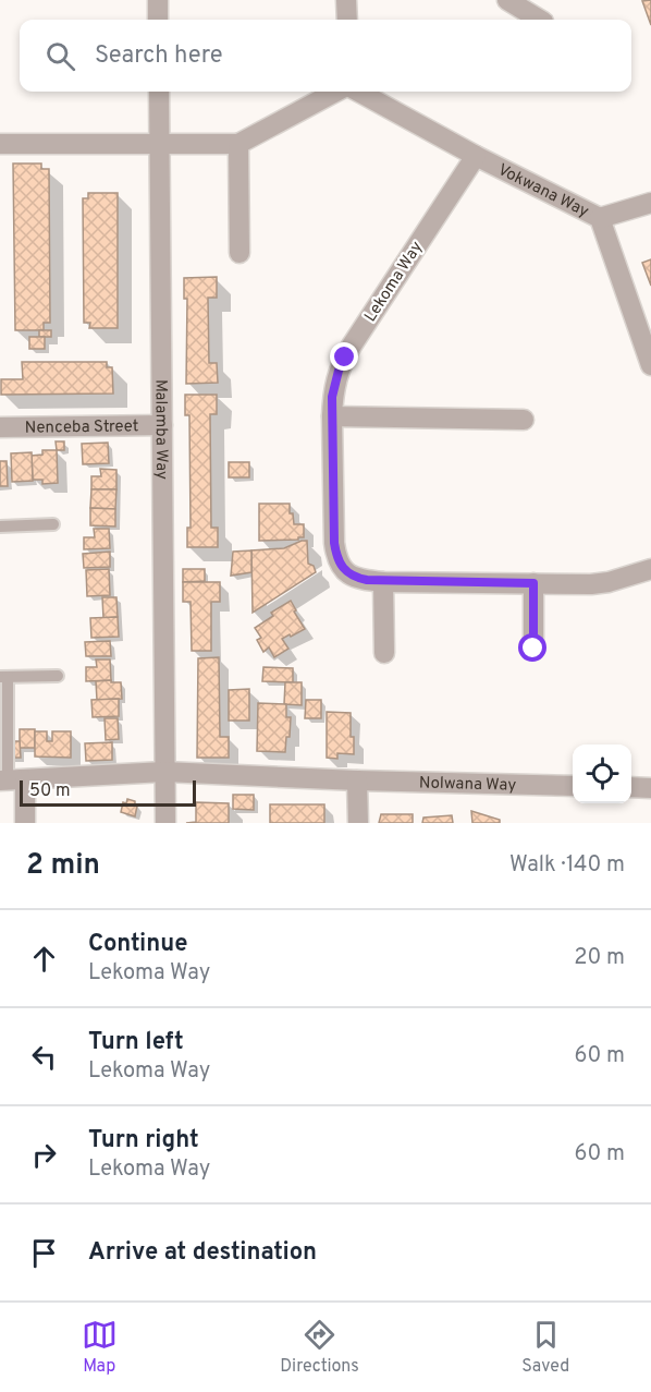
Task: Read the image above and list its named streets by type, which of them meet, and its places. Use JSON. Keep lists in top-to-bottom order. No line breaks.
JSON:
{"streets":{"street":["Vokwana Way","Lekoma Way","Nenceba Street","Malamba Way","Nolwana Way"]},"crossings":[["Vokwana Way","Lekoma Way"],["Nenceba Street","Malamba Way"],["Malamba Way","Nolwana Way"]],"scale_bar":"50 m","page":{"search":"Search here","scale":"50 m","heading":["2 min","Walk · 140 m"],"list":[["Continue","Lekoma Way","20 m"],["Turn left","Lekoma Way","60 m"],["Turn right","Lekoma Way","60 m"],"Arrive at destination"],"nav":["Map","Directions","Saved"]}}
